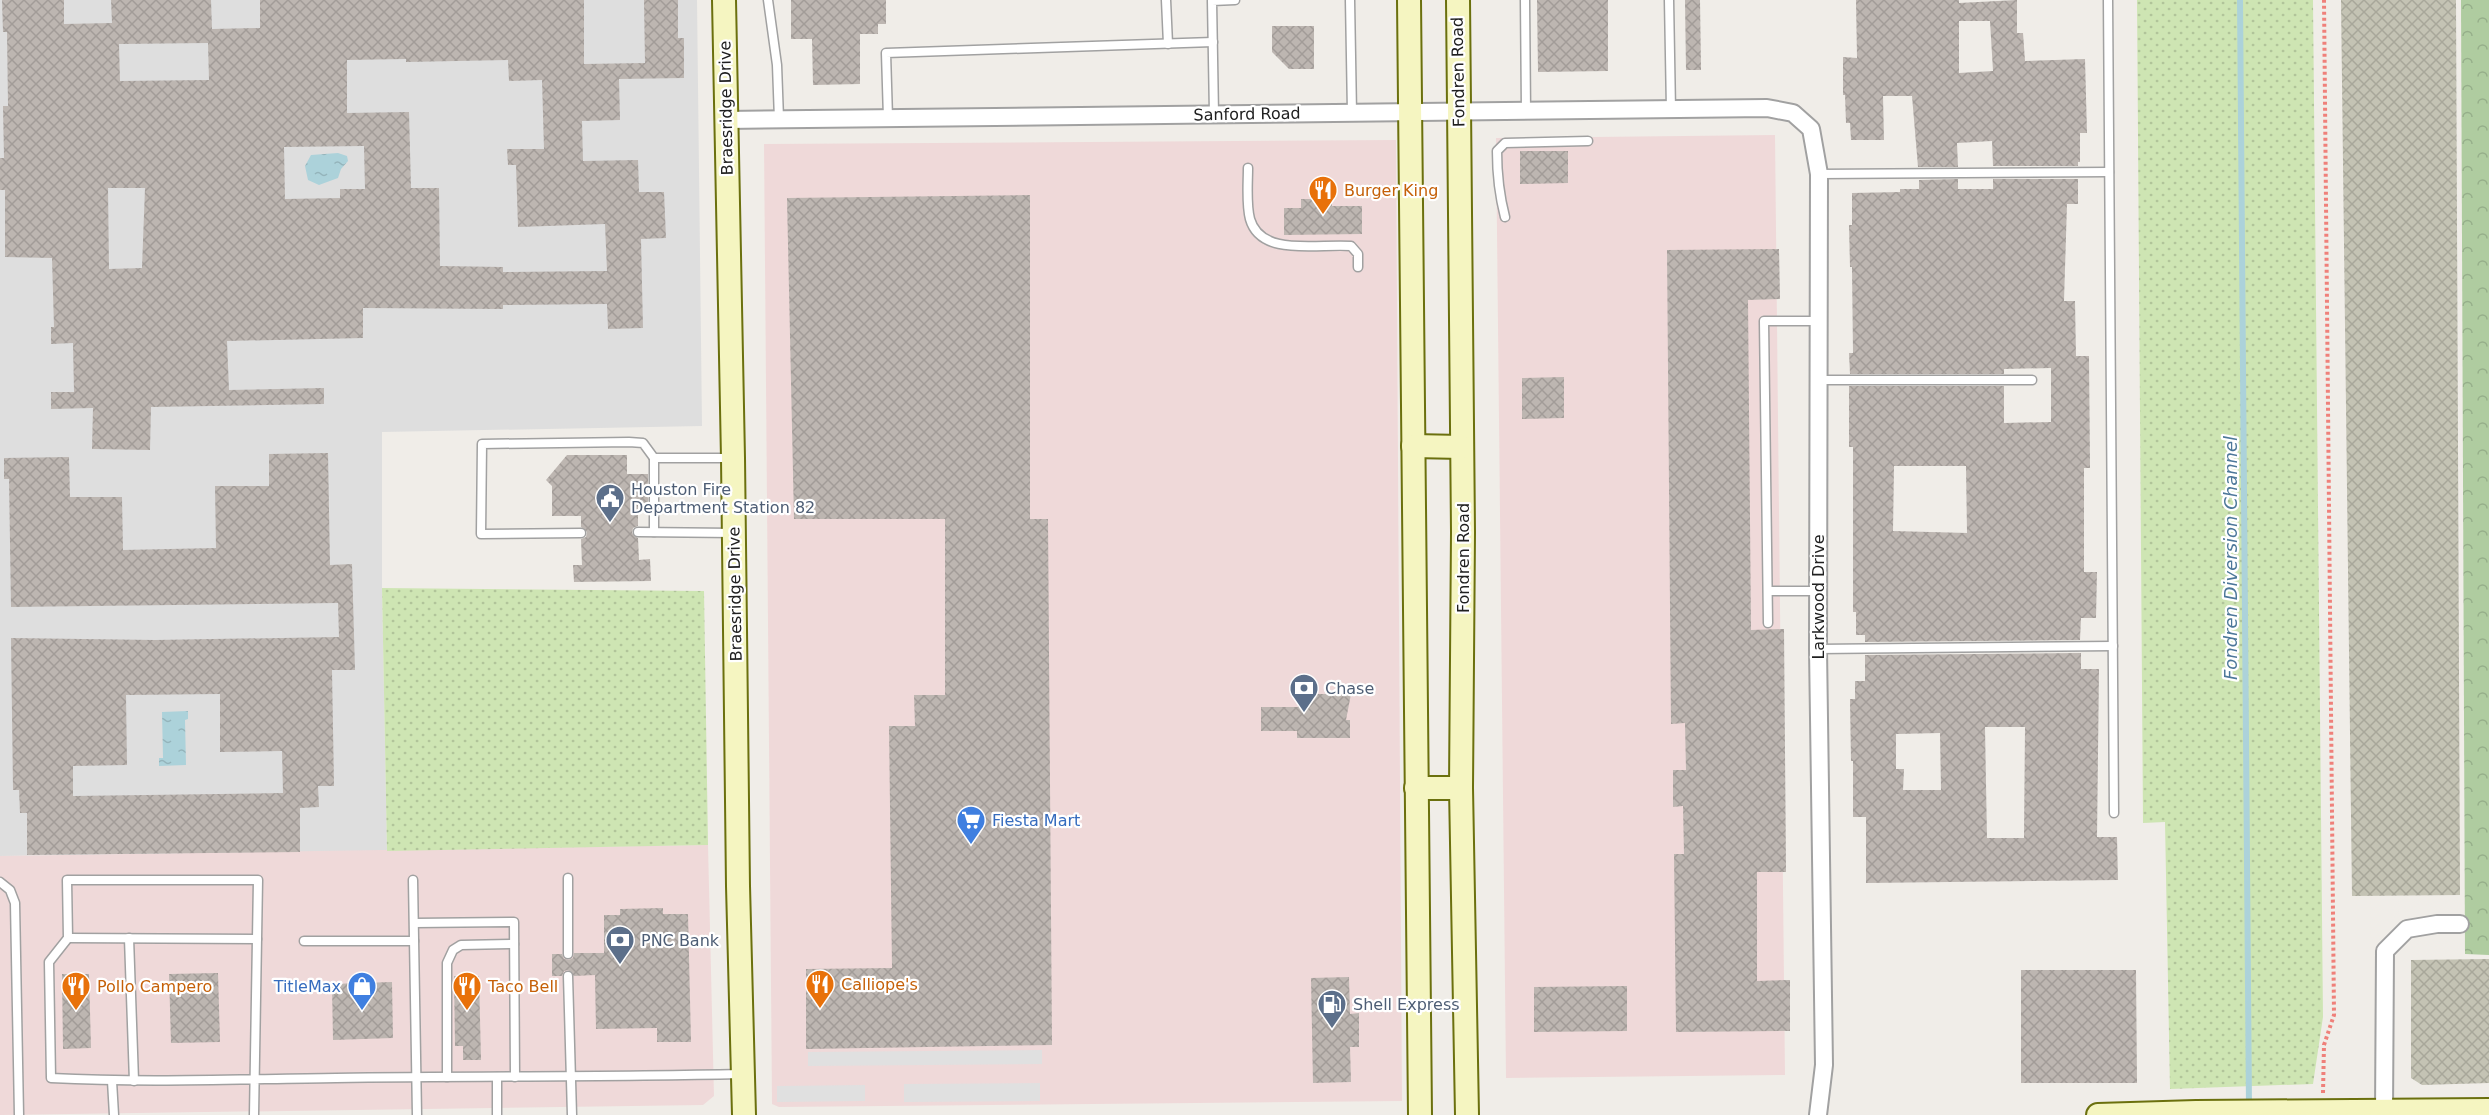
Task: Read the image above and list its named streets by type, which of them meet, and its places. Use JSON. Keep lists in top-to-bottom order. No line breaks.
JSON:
{"streets":{"main road":["Fondren Road","Braesridge Drive"],"street":["Sanford Road","Larkwood Drive"]},"crossings":[["Fondren Road","Sanford Road"],["Braesridge Drive","Sanford Road"],["Sanford Road","Larkwood Drive"]],"water":["Fondren Diversion Channel"],"places":{"restaurant":["Burger King","Calliope's","Pollo Campero","Taco Bell"],"public building":["Houston Fire Department Station 82"],"bank":["Chase","PNC Bank"],"supermarket":["Fiesta Mart"],"shop":["TitleMax"],"fuel station":["Shell Express"]}}
